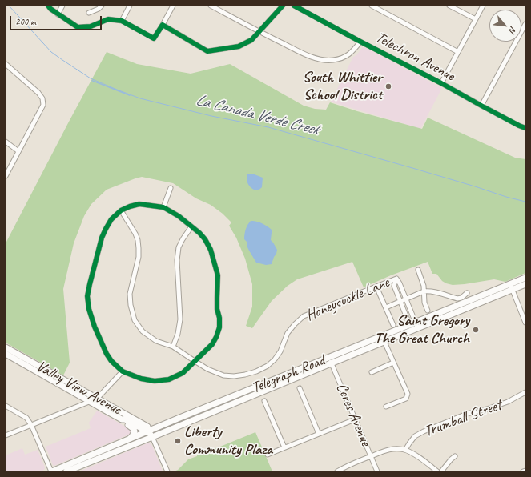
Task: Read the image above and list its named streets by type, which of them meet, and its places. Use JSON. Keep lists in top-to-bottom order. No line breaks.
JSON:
{"streets":{"main road":["Telegraph Road","Valley View Avenue"],"street":["Telechron Avenue","Honeysuckle Lane","Ceres Avenue","Trumball Street"]},"crossings":[["Telegraph Road","Valley View Avenue"],["Telegraph Road","Ceres Avenue"]],"water":["La Canada Verde Creek"],"places":["South Whittier School District","Saint Gregory The Great Church","Liberty Community Plaza"],"scale_bar":"200 m","north":"bottom right"}
